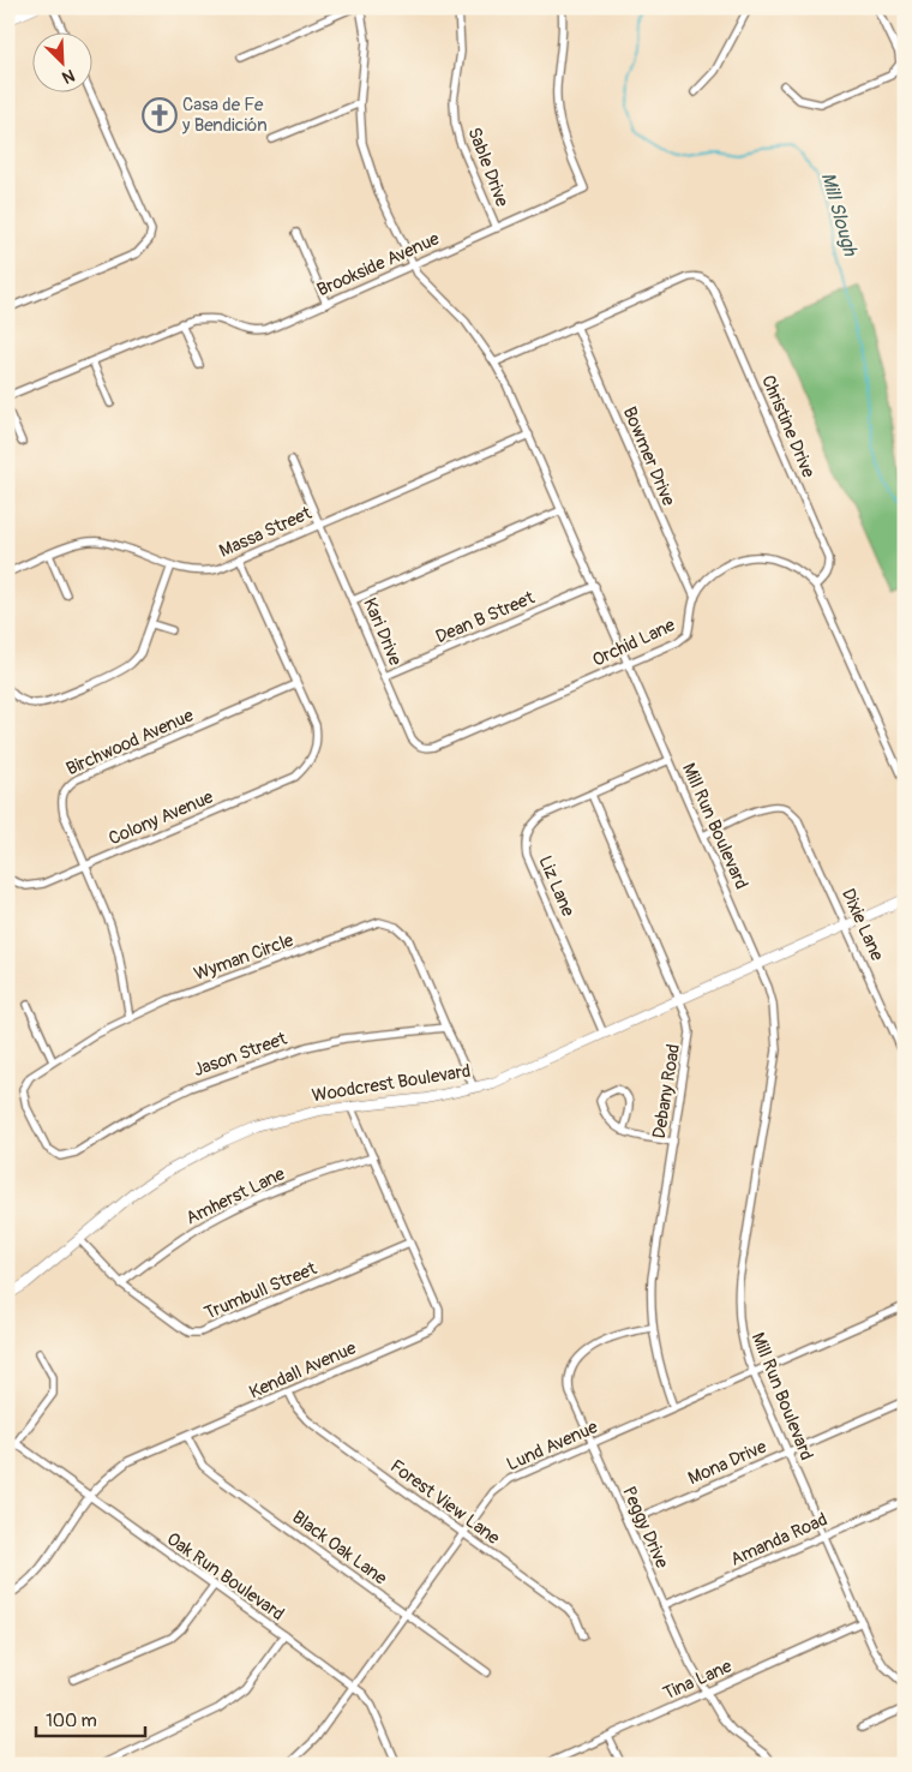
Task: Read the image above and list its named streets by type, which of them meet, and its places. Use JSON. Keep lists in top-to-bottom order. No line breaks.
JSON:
{"streets":{"street":["Sable Drive","Brookside Avenue","Christine Drive","Bowmer Drive","Massa Street","Dean B Street","Kari Drive","Orchid Lane","Birchwood Avenue","Colony Avenue","Mill Run Boulevard","Liz Lane","Dixie Lane","Wyman Circle","Jason Street","Woodcrest Boulevard","Debany Road","Amherst Lane","Trumbull Street","Kendall Avenue","Lund Avenue","Mona Drive","Forest View Lane","Peggy Drive","Amanda Road","Black Oak Lane","Oak Run Boulevard","Tina Lane"]},"crossings":[["Sable Drive","Brookside Avenue"],["Brookside Avenue","Mill Run Boulevard"],["Christine Drive","Bowmer Drive"],["Christine Drive","Orchid Lane"],["Bowmer Drive","Orchid Lane"],["Massa Street","Kari Drive"],["Massa Street","Mill Run Boulevard"],["Dean B Street","Kari Drive"],["Dean B Street","Mill Run Boulevard"],["Kari Drive","Orchid Lane"],["Orchid Lane","Mill Run Boulevard"],["Birchwood Avenue","Colony Avenue"],["Birchwood Avenue","Wyman Circle"],["Mill Run Boulevard","Liz Lane"],["Mill Run Boulevard","Dixie Lane"],["Mill Run Boulevard","Woodcrest Boulevard"],["Mill Run Boulevard","Lund Avenue"],["Mill Run Boulevard","Mona Drive"],["Mill Run Boulevard","Amanda Road"],["Mill Run Boulevard","Tina Lane"],["Liz Lane","Woodcrest Boulevard"],["Liz Lane","Debany Road"],["Dixie Lane","Woodcrest Boulevard"],["Wyman Circle","Jason Street"],["Wyman Circle","Woodcrest Boulevard"],["Woodcrest Boulevard","Debany Road"],["Woodcrest Boulevard","Trumbull Street"],["Woodcrest Boulevard","Kendall Avenue"],["Debany Road","Lund Avenue"],["Debany Road","Peggy Drive"],["Amherst Lane","Trumbull Street"],["Amherst Lane","Kendall Avenue"],["Trumbull Street","Kendall Avenue"],["Kendall Avenue","Forest View Lane"],["Kendall Avenue","Black Oak Lane"],["Kendall Avenue","Oak Run Boulevard"],["Lund Avenue","Forest View Lane"],["Lund Avenue","Peggy Drive"],["Lund Avenue","Black Oak Lane"],["Lund Avenue","Oak Run Boulevard"],["Mona Drive","Peggy Drive"],["Peggy Drive","Amanda Road"],["Peggy Drive","Tina Lane"]],"water":["Mill Slough"],"places":{"church":["Casa de Fe y Bendición"]},"scale_bar":"100 m","north":"bottom right"}
